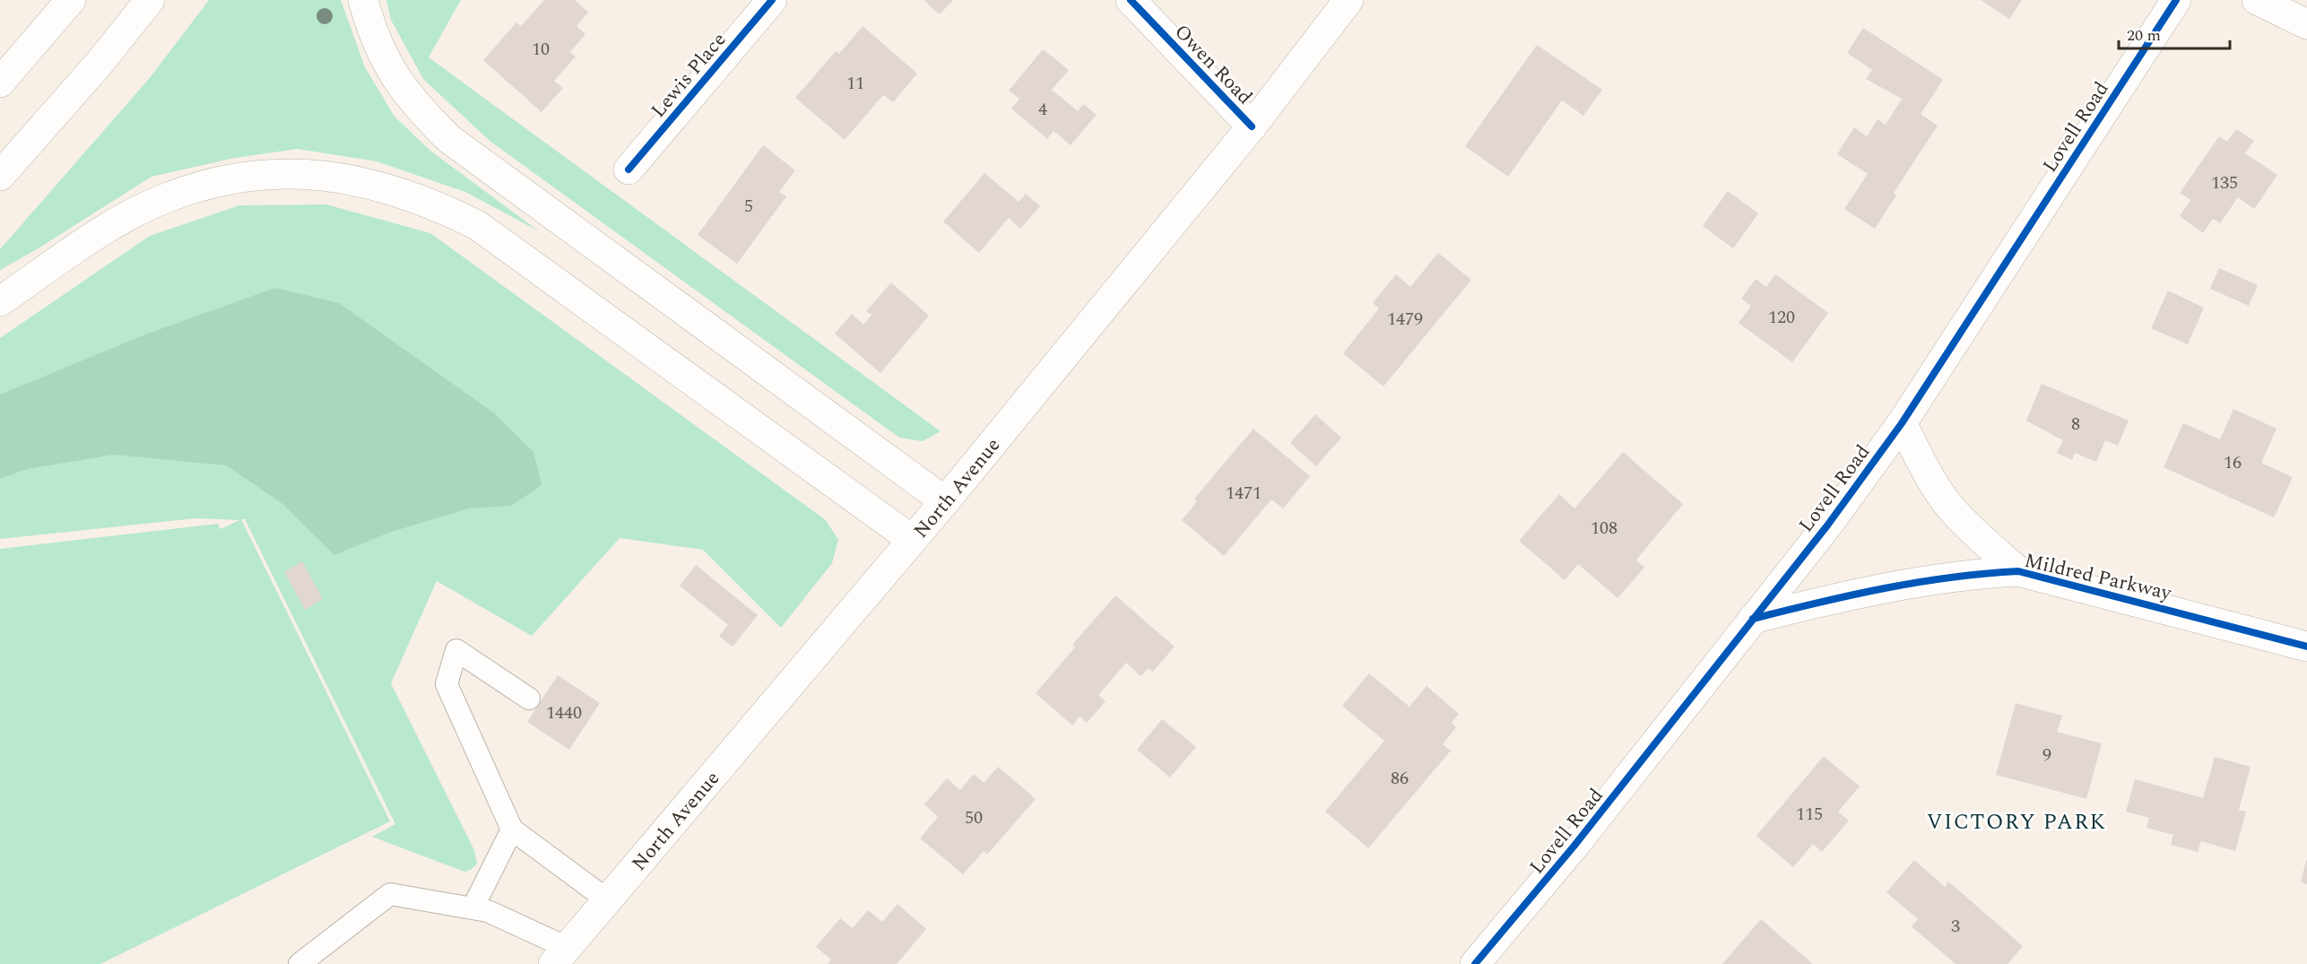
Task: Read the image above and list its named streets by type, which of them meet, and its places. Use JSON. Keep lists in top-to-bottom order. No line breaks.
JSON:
{"streets":{"main road":["Owen Road","Lewis Place","Lovell Road","North Avenue","Mildred Parkway"]},"crossings":[["Owen Road","North Avenue"],["Lovell Road","Mildred Parkway"]],"districts":["VICTORY PARK"],"house_numbers":["10","11","4","135","5","120","1479","8","16","1471","108","1440","9","86","115","50","3"],"scale_bar":"20 m"}
